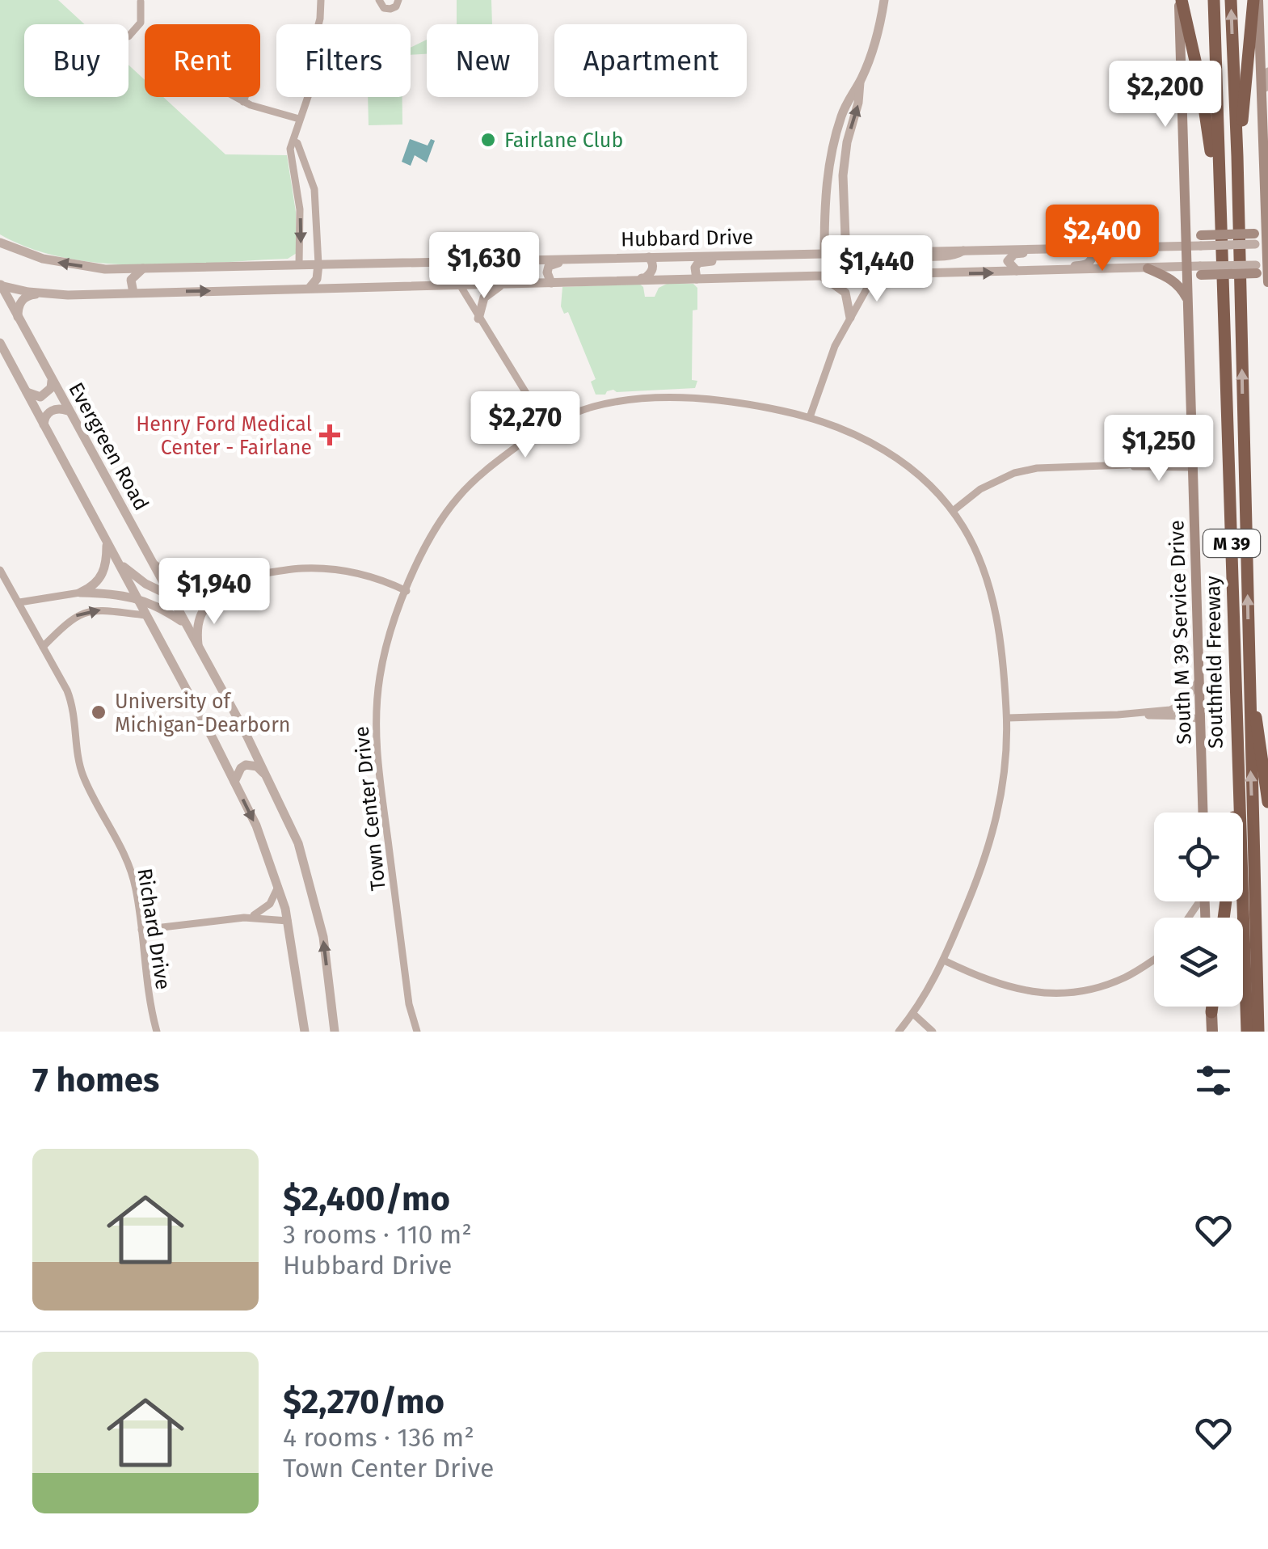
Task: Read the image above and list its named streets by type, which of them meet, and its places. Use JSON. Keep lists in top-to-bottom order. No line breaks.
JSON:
{"streets":{"highway":["M 39","Southfield Freeway"],"main road":["South M 39 Service Drive"],"street":["Hubbard Drive","Evergreen Road","Town Center Drive","Richard Drive"]},"crossings":[["Hubbard Drive","Evergreen Road"],["Hubbard Drive","South M 39 Service Drive"]],"places":{"other":["Fairlane Club","University of Michigan-Dearborn"],"health":["Henry Ford Medical Center - Fairlane"]},"page":{"chip":["Buy","Rent","Filters","New","Apartment"],"price":["$2,200","$2,400","$1,630","$1,440","$2,270","$1,250","$1,940"],"heading":"7 homes","list":[{"name":"$2,400/mo","note":"3 rooms · 110 m² · Hubbard Drive"},{"name":"$2,270/mo","note":"4 rooms · 136 m² · Town Center Drive"}]}}
